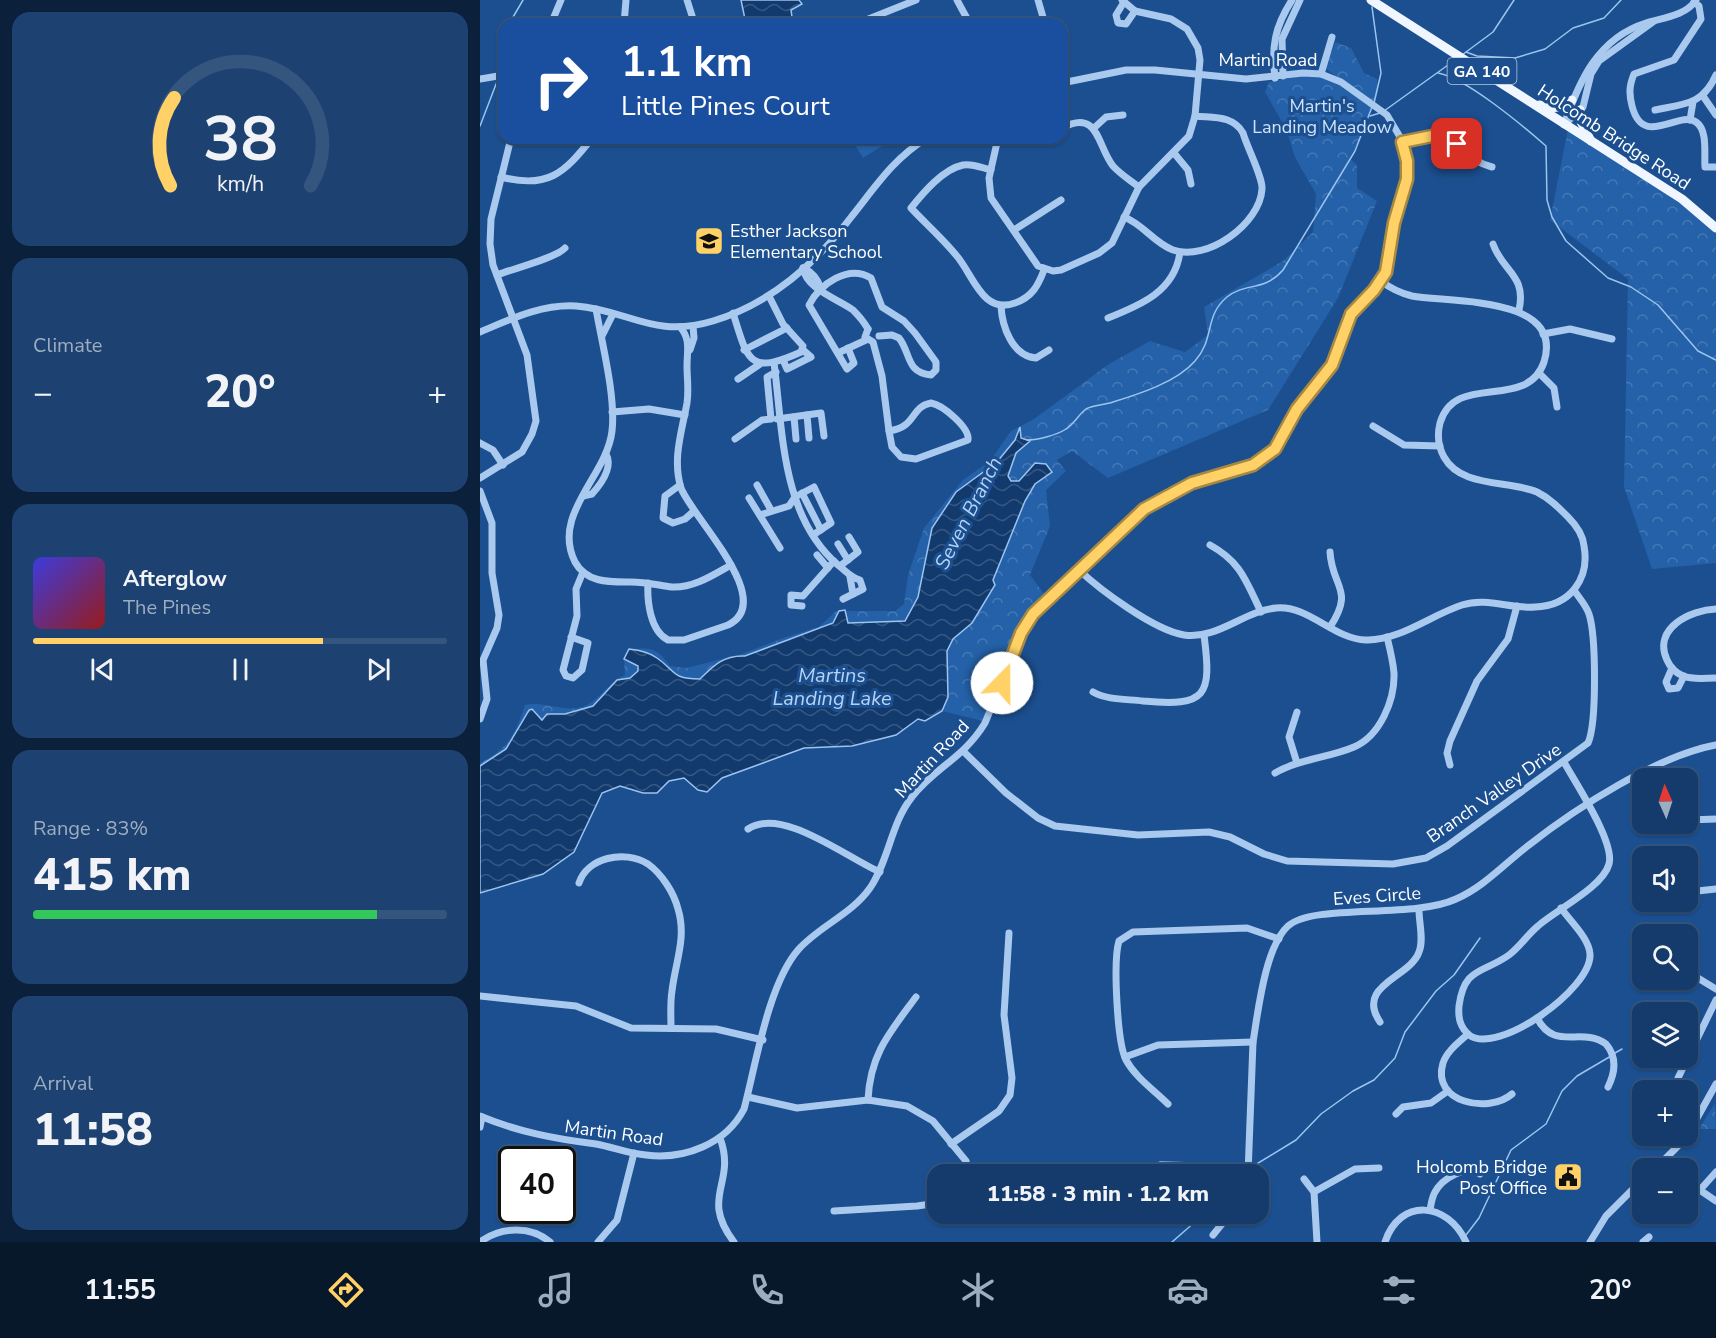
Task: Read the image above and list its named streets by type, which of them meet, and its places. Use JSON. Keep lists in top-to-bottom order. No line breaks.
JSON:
{"streets":{"main road":["GA 140","Holcomb Bridge Road"],"street":["Martin Road","Branch Valley Drive","Eves Circle"]},"crossings":[["Martin Road","Branch Valley Drive"]],"water":["Seven Branch","Martins Landing Lake"],"parks":["Martin's Landing Meadow"],"places":{"school or university":["Esther Jackson Elementary School"],"public building":["Holcomb Bridge Post Office"]},"north":"top","page":{"turn":["1.1 km","Little Pines Court"],"tile":["Climate",["Range · 83%","415 km"],["Arrival","11:58"]],"heat":["−","20°","+"],"song":["Afterglow","The Pines"],"map_buttons":["+","−"],"limit":"40","trip":"11:58 · 3 min · 1.2 km","tabs":["11:55","20°"],"gauge":["38","km/h"]}}
